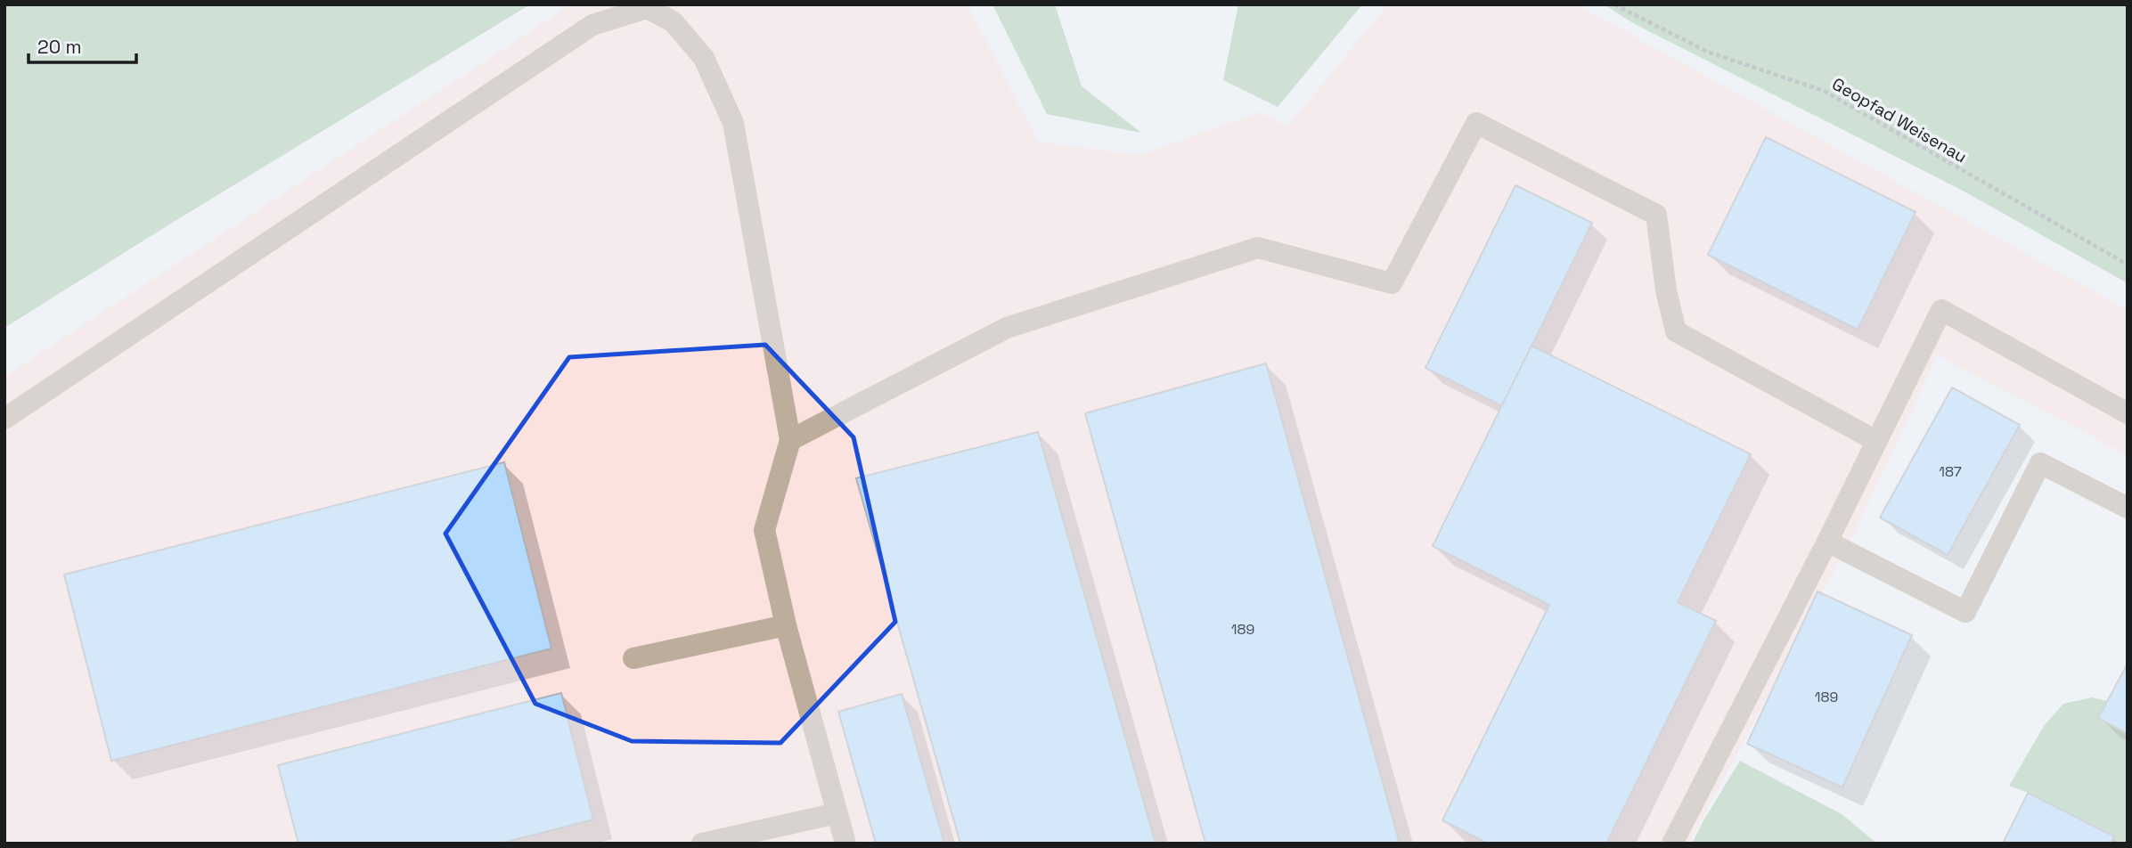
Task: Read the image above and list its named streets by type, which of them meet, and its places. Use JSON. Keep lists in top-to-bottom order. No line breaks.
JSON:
{"streets":{"path":["Geopfad Weisenau"]},"house_numbers":["187","189","189"],"scale_bar":"20 m"}
